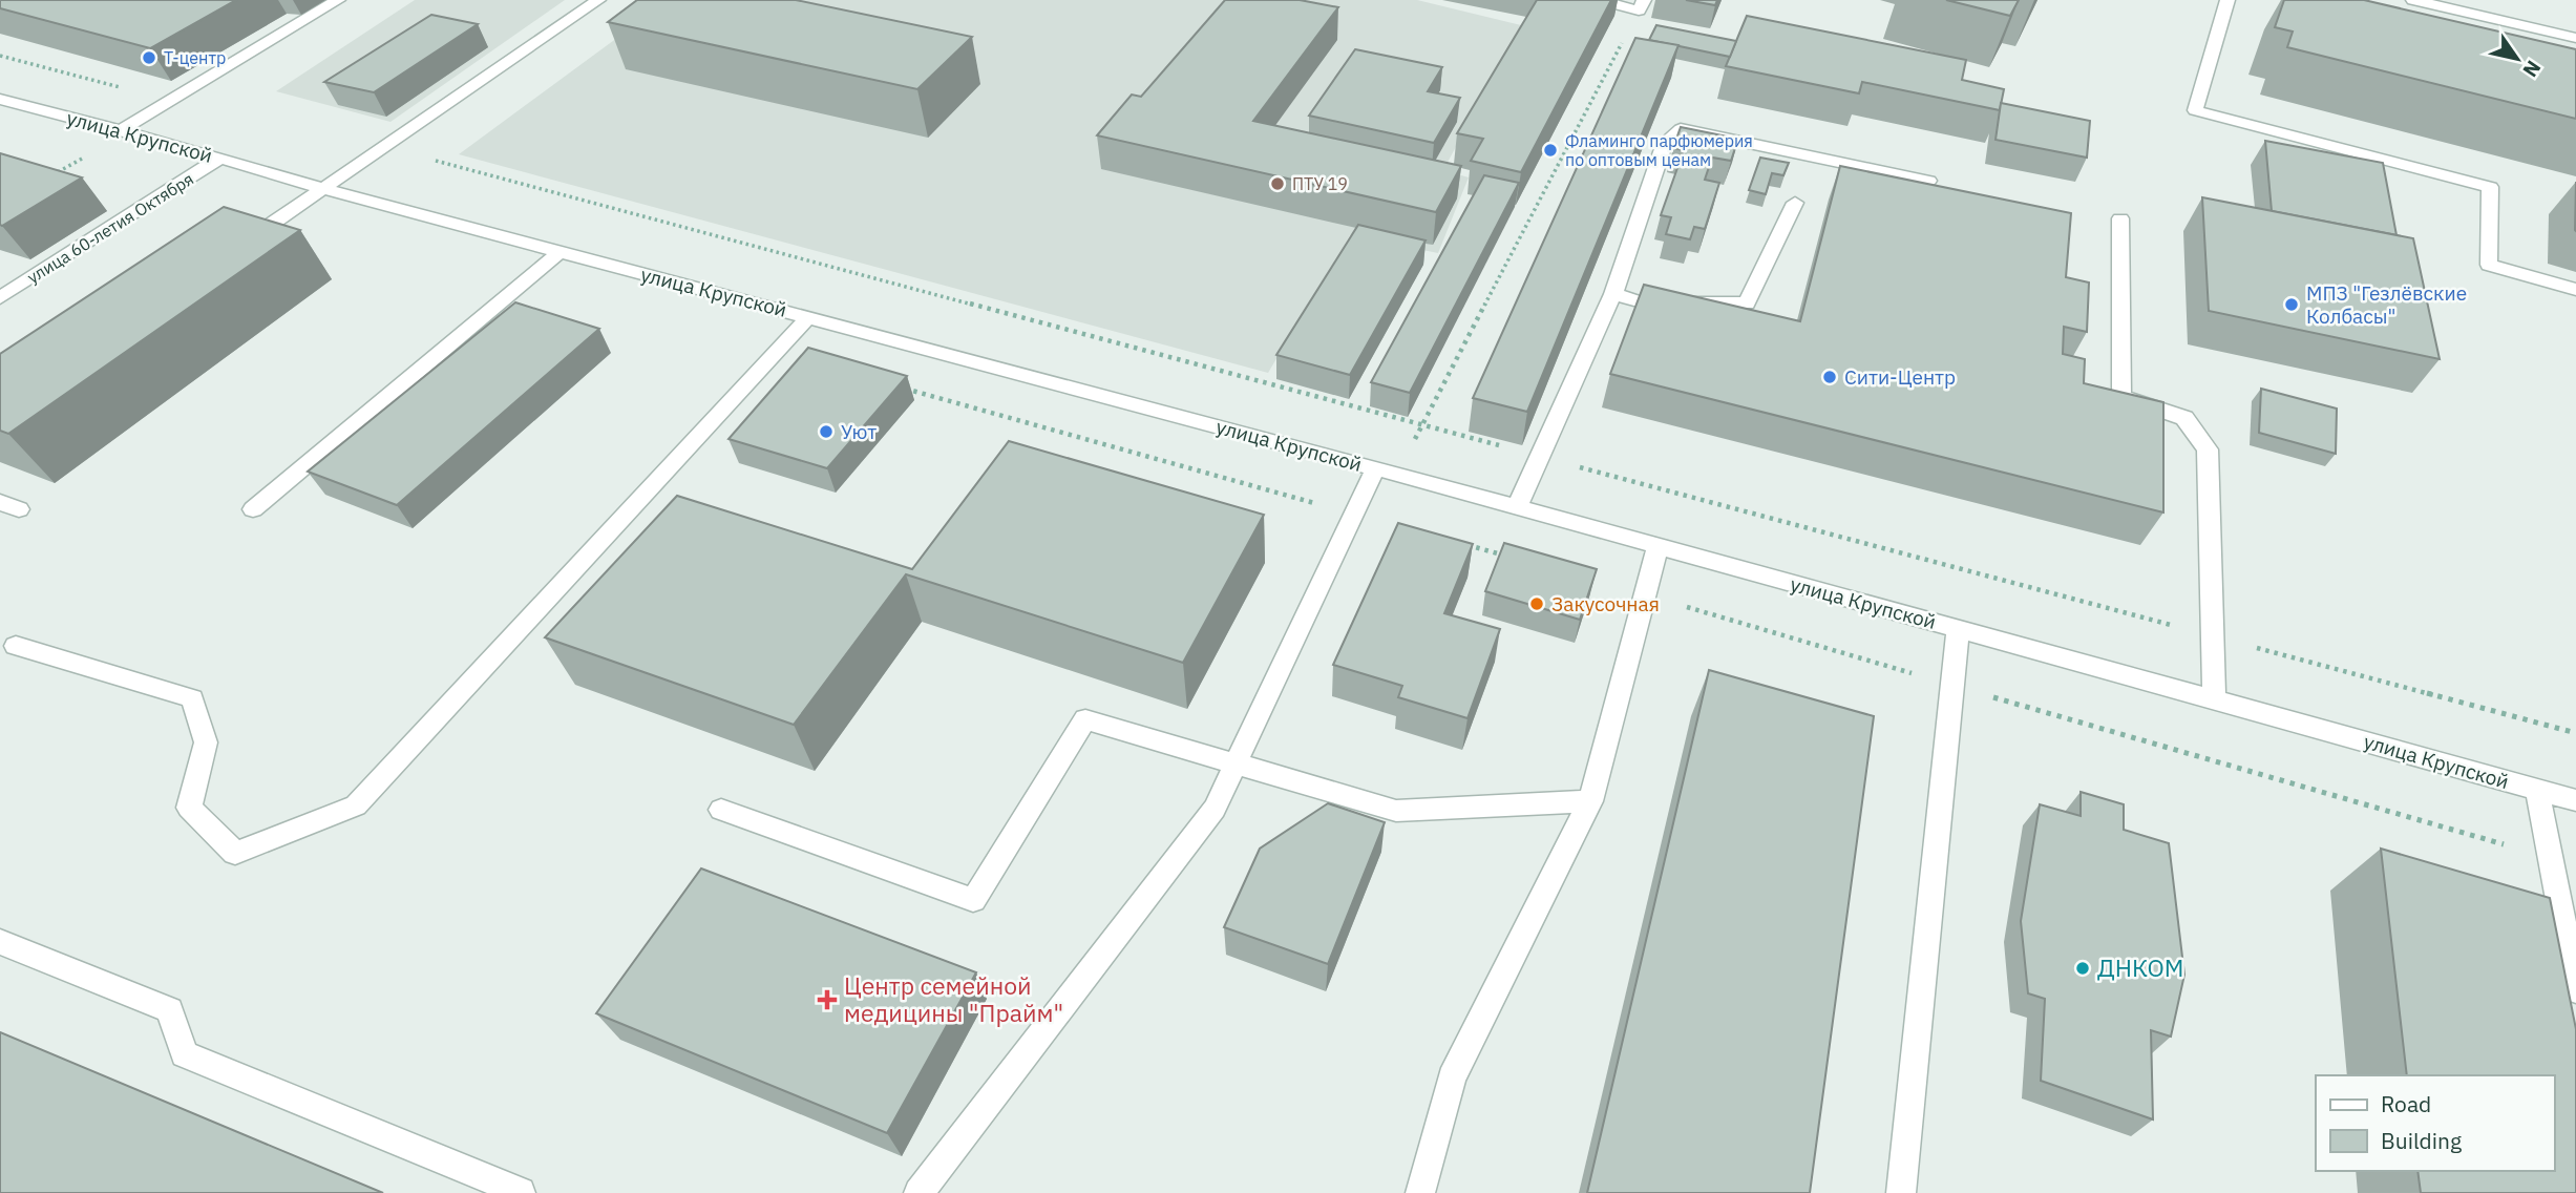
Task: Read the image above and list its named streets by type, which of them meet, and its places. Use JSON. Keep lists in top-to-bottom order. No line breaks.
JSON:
{"streets":{"street":["улица Крупской","улица 60-летия Октября"]},"crossings":[["улица Крупской","улица 60-летия Октября"]],"places":{"other":["Т-центр","Фламинго парфюмерия по оптовым ценам","ПТУ 19","МПЗ \"Гезлёвские Колбасы\"","Сити-Центр","Уют","Закусочная","ДНКОМ"],"health":["Центр семейной медицины \"Прайм\""]},"legend":["Road","Building"],"north":"bottom right"}
